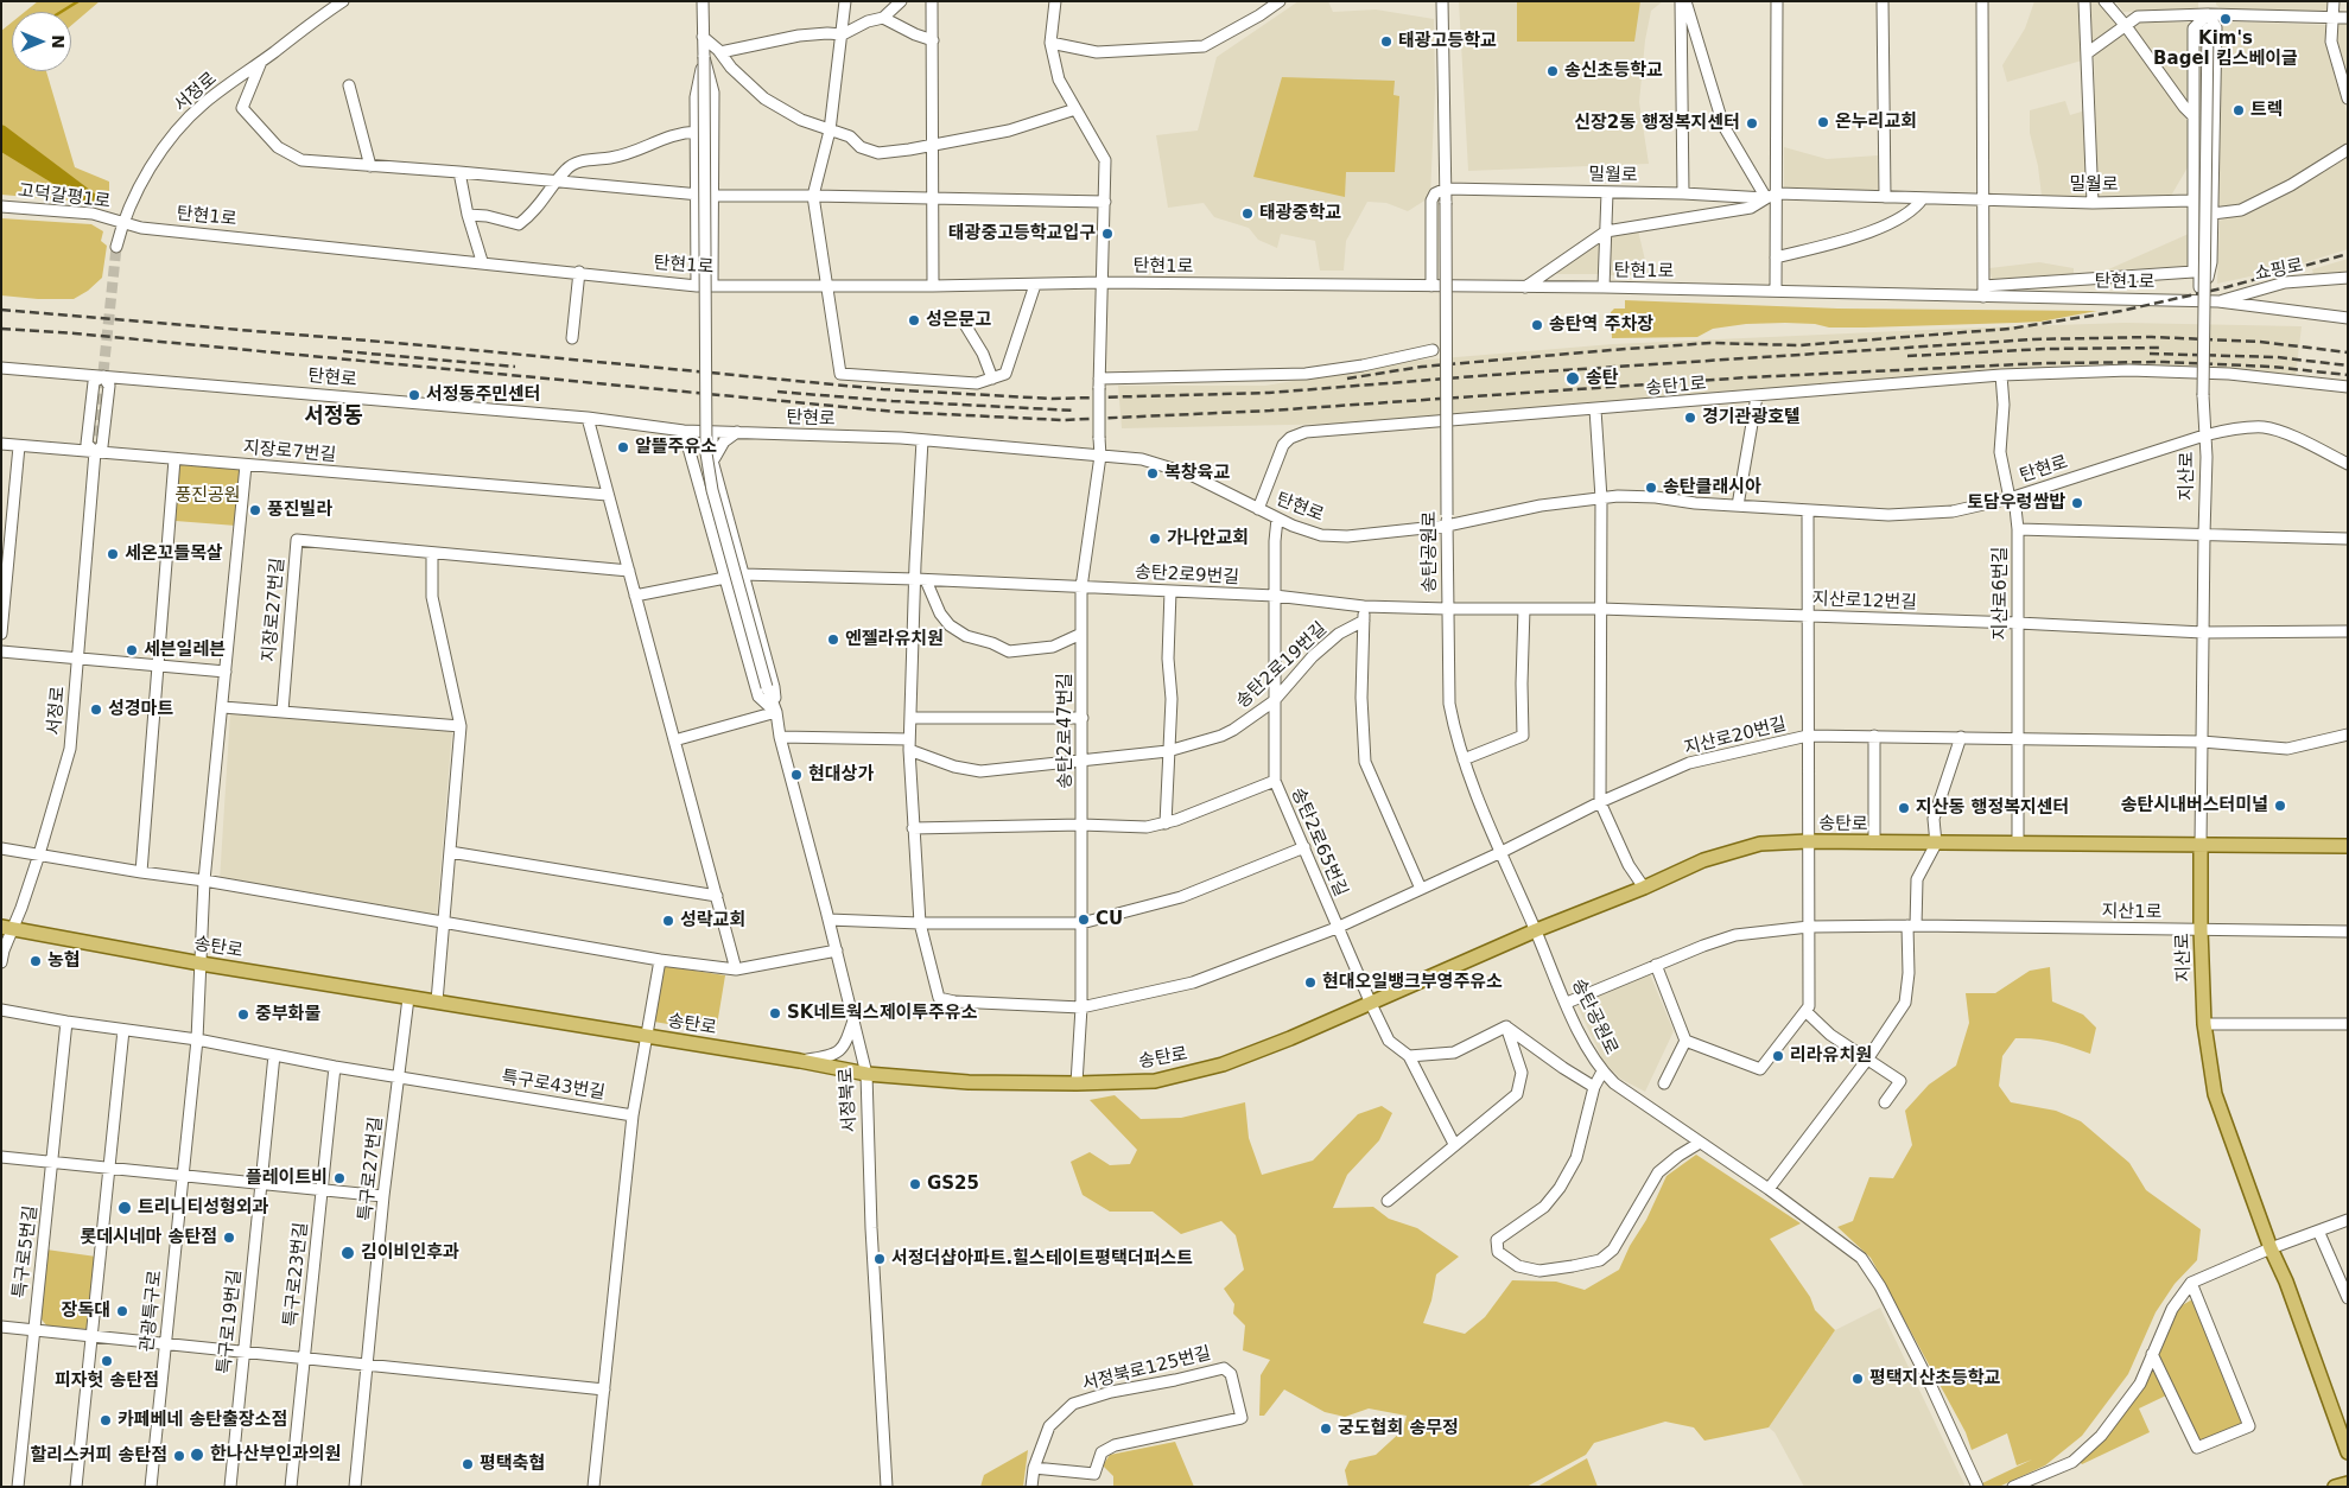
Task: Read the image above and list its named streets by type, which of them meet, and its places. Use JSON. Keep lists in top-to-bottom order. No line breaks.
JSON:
{"streets":{"main road":["지산로","송탄로"],"street":["서정로","밀월로","고덕갈평1로","탄현1로","쇼핑로","탄현로","송탄1로","지장로7번길","송탄공원로","송탄2로9번길","지산로6번길","지산로12번길","지장로27번길","송탄2로19번길","송탄2로47번길","지산로20번길","송탄2로65번길","지산1로","특구로43번길","서정북로","특구로27번길","특구로5번길","특구로23번길","관광특구로","특구로19번길","서정북로125번길"]},"crossings":[["서정로","고덕갈평1로"],["서정로","탄현1로"],["서정로","탄현로"],["서정로","지장로7번길"],["서정로","송탄로"],["밀월로","송탄공원로"],["고덕갈평1로","탄현1로"],["탄현1로","쇼핑로"],["탄현1로","송탄2로47번길"],["탄현로","송탄1로"],["탄현로","지산로"],["탄현로","송탄공원로"],["탄현로","송탄2로47번길"],["탄현로","송탄2로65번길"],["지장로7번길","관광특구로"],["지산로","지산로6번길"],["지산로","지산로12번길"],["지산로","지산로20번길"],["지산로","송탄로"],["지산로","지산1로"],["송탄공원로","송탄2로9번길"],["송탄공원로","지산로12번길"],["송탄공원로","지산로20번길"],["송탄공원로","송탄로"],["송탄공원로","지산1로"],["송탄2로9번길","지산로12번길"],["송탄2로9번길","송탄2로47번길"],["송탄2로9번길","송탄2로65번길"],["지산로6번길","지산로12번길"],["지산로6번길","지산로20번길"],["지산로6번길","송탄로"],["송탄2로19번길","송탄2로47번길"],["송탄2로19번길","송탄2로65번길"],["송탄2로19번길","서정북로"],["송탄2로47번길","지산로20번길"],["송탄2로47번길","송탄로"],["지산로20번길","송탄2로65번길"],["송탄로","송탄2로65번길"],["송탄로","서정북로"],["송탄로","특구로27번길"],["송탄로","관광특구로"],["특구로43번길","특구로27번길"],["특구로43번길","특구로23번길"],["특구로43번길","관광특구로"],["특구로43번길","특구로19번길"]],"districts":["서정동"],"parks":["풍진공원"],"places":["Kim's Bagel 킴스베이글","태광고등학교","송신초등학교","트렉","온누리교회","신장2동 행정복지센터","태광중학교","태광중고등학교입구","성은문고","송탄역 주차장","송탄","서정동주민센터","경기관광호텔","알뜰주유소","복창육교","송탄클래시아","토담우렁쌈밥","풍진빌라","가나안교회","세온꼬들목살","엔젤라유치원","세븐일레븐","성경마트","현대상가","송탄시내버스터미널","지산동 행정복지센터","CU","성락교회","농협","현대오일뱅크부영주유소","SK네트웍스제이투주유소","중부화물","리라유치원","플레이트비","GS25","트리니티성형외과","롯데시네마 송탄점","김이비인후과","서정더샵아파트.힐스테이트평택더퍼스트","장독대","피자헛 송탄점","평택지산초등학교","카페베네 송탄출장소점","궁도협회 송무정","한나산부인과의원","할리스커피 송탄점","평택축협"],"north":"right"}
